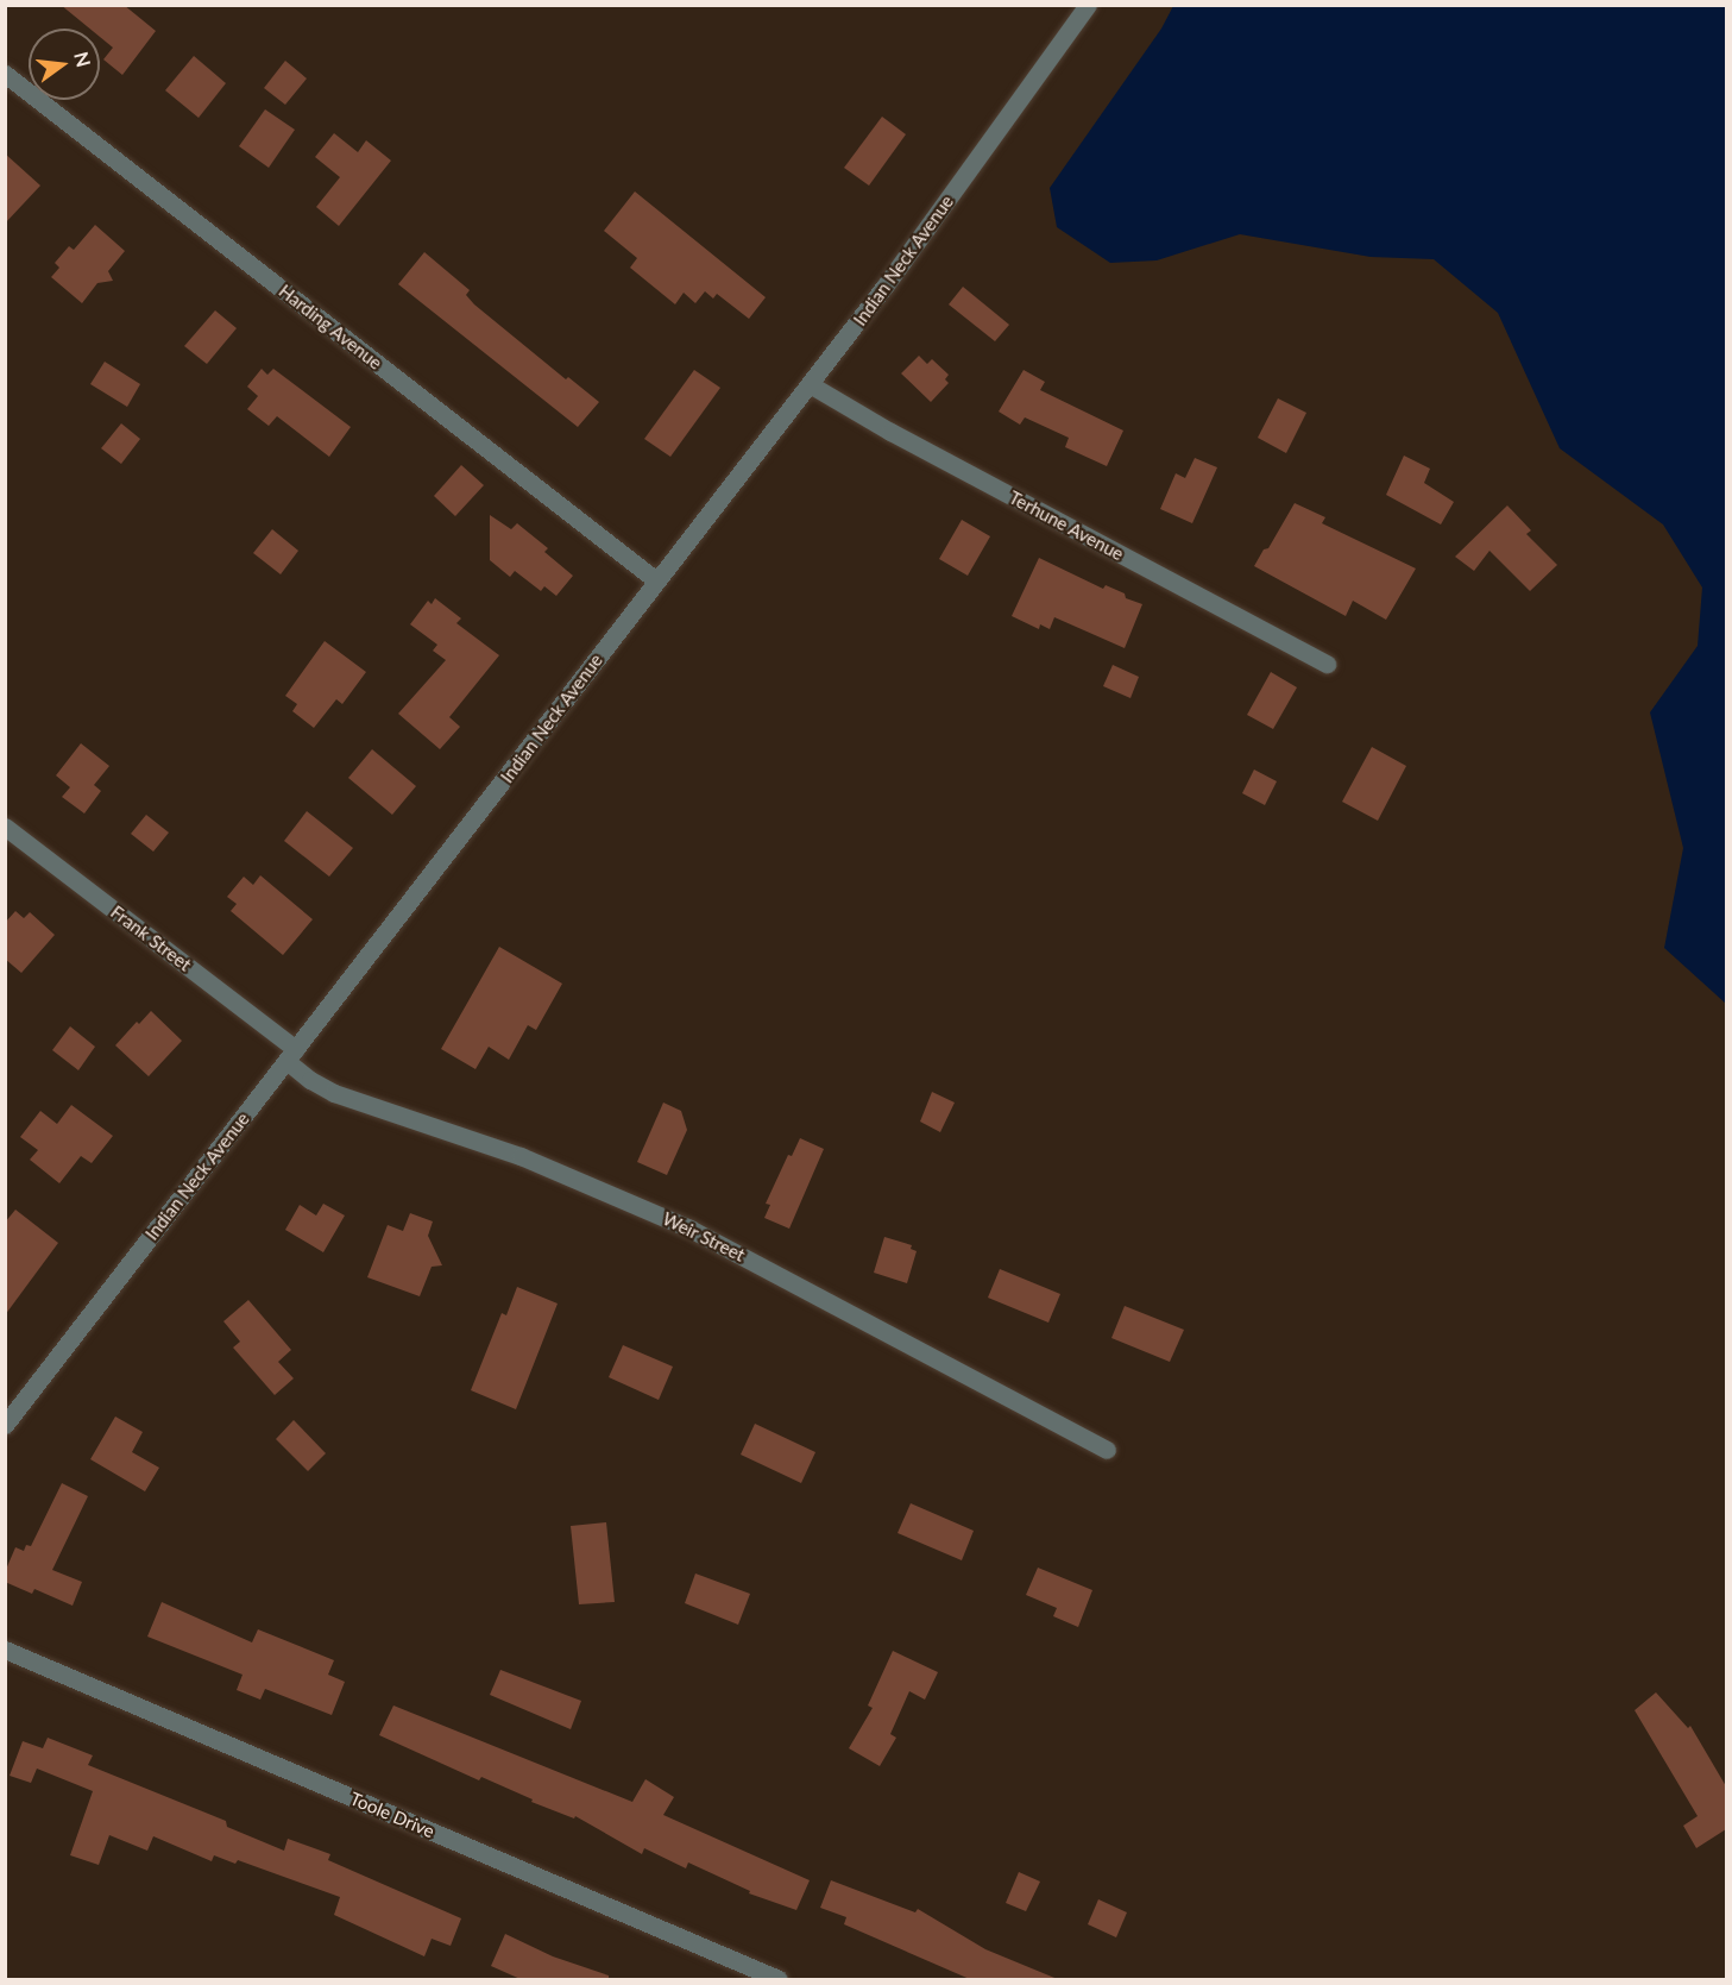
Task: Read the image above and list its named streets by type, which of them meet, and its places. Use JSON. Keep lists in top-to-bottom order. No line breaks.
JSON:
{"streets":{"street":["Indian Neck Avenue","Harding Avenue","Terhune Avenue","Frank Street","Weir Street","Toole Drive"]},"crossings":[["Indian Neck Avenue","Harding Avenue"],["Indian Neck Avenue","Terhune Avenue"],["Indian Neck Avenue","Frank Street"],["Indian Neck Avenue","Weir Street"],["Frank Street","Weir Street"]],"north":"right"}
